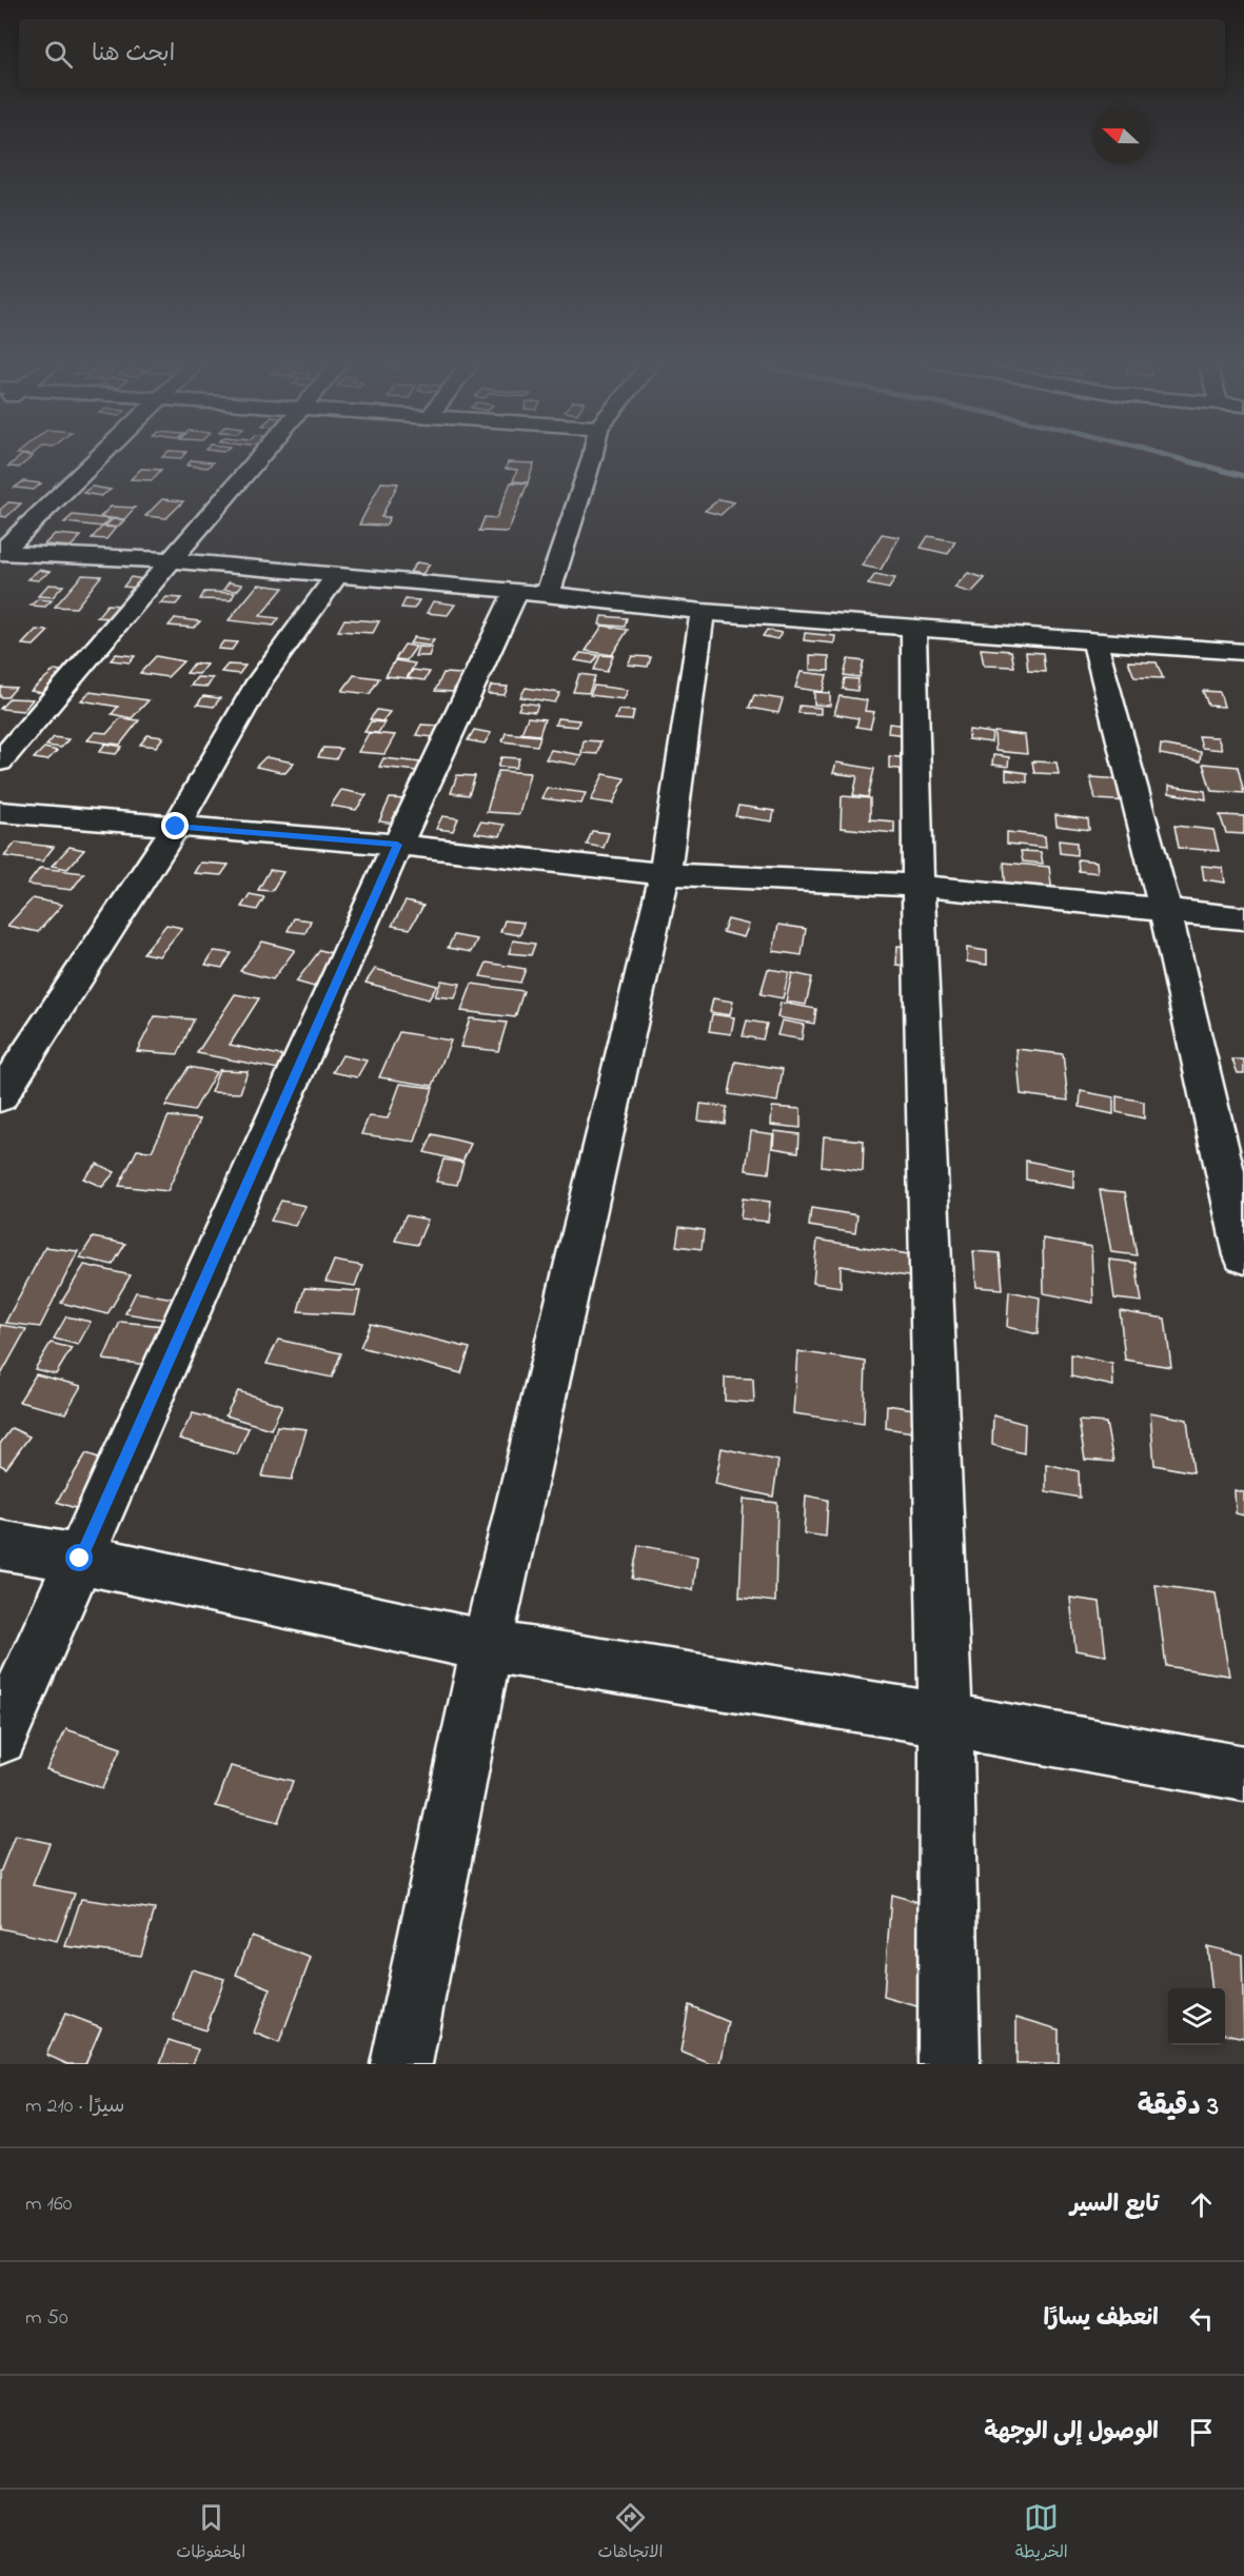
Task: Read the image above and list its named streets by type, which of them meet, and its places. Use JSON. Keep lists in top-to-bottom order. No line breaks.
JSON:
{"north":"left","page":{"search":"ابحث هنا","heading":["3 دقيقة","سيرًا · 210 m"],"list":[["تابع السير","160 m"],["انعطف يسارًا","50 m"],"الوصول إلى الوجهة"],"nav":["الخريطة","الاتجاهات","المحفوظات"]}}
